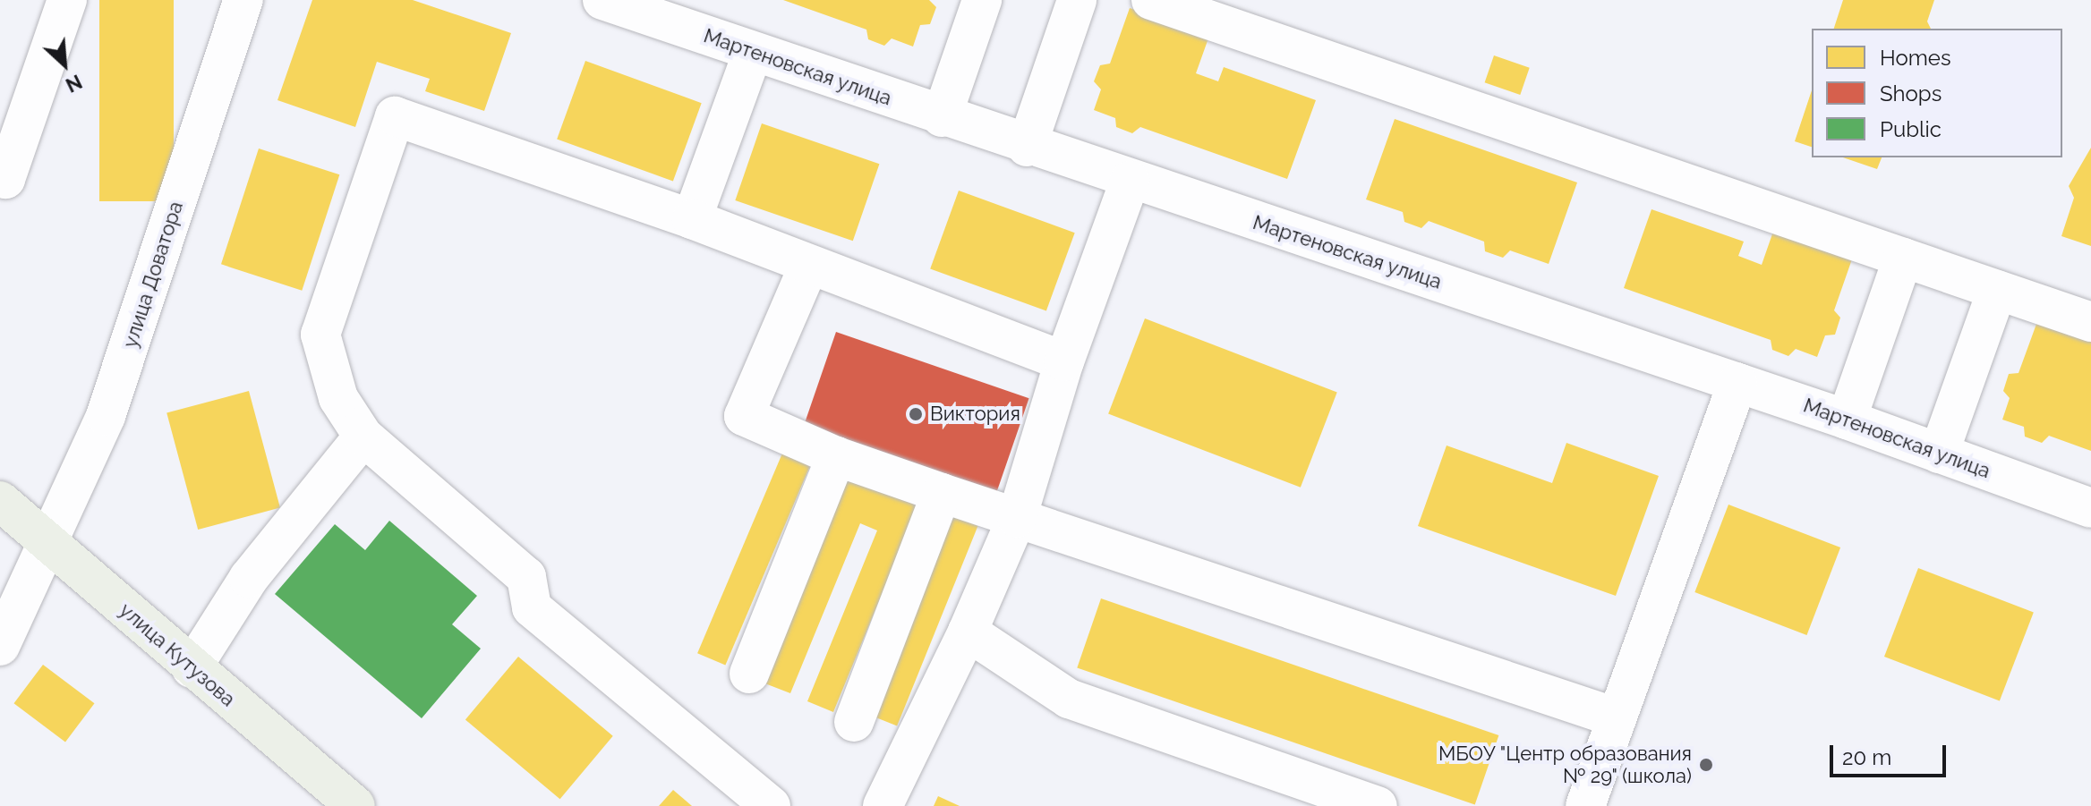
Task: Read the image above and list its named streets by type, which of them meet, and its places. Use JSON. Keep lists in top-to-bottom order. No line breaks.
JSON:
{"streets":{"main road":["улица Кутузова"],"street":["Мартеновская улица","улица Доватора"]},"crossings":[["улица Доватора","улица Кутузова"]],"places":["Виктория","МБОУ \"Центр образования № 29\" (школа)"],"legend":["Homes","Shops","Public"],"scale_bar":"20 m","north":"bottom right"}
